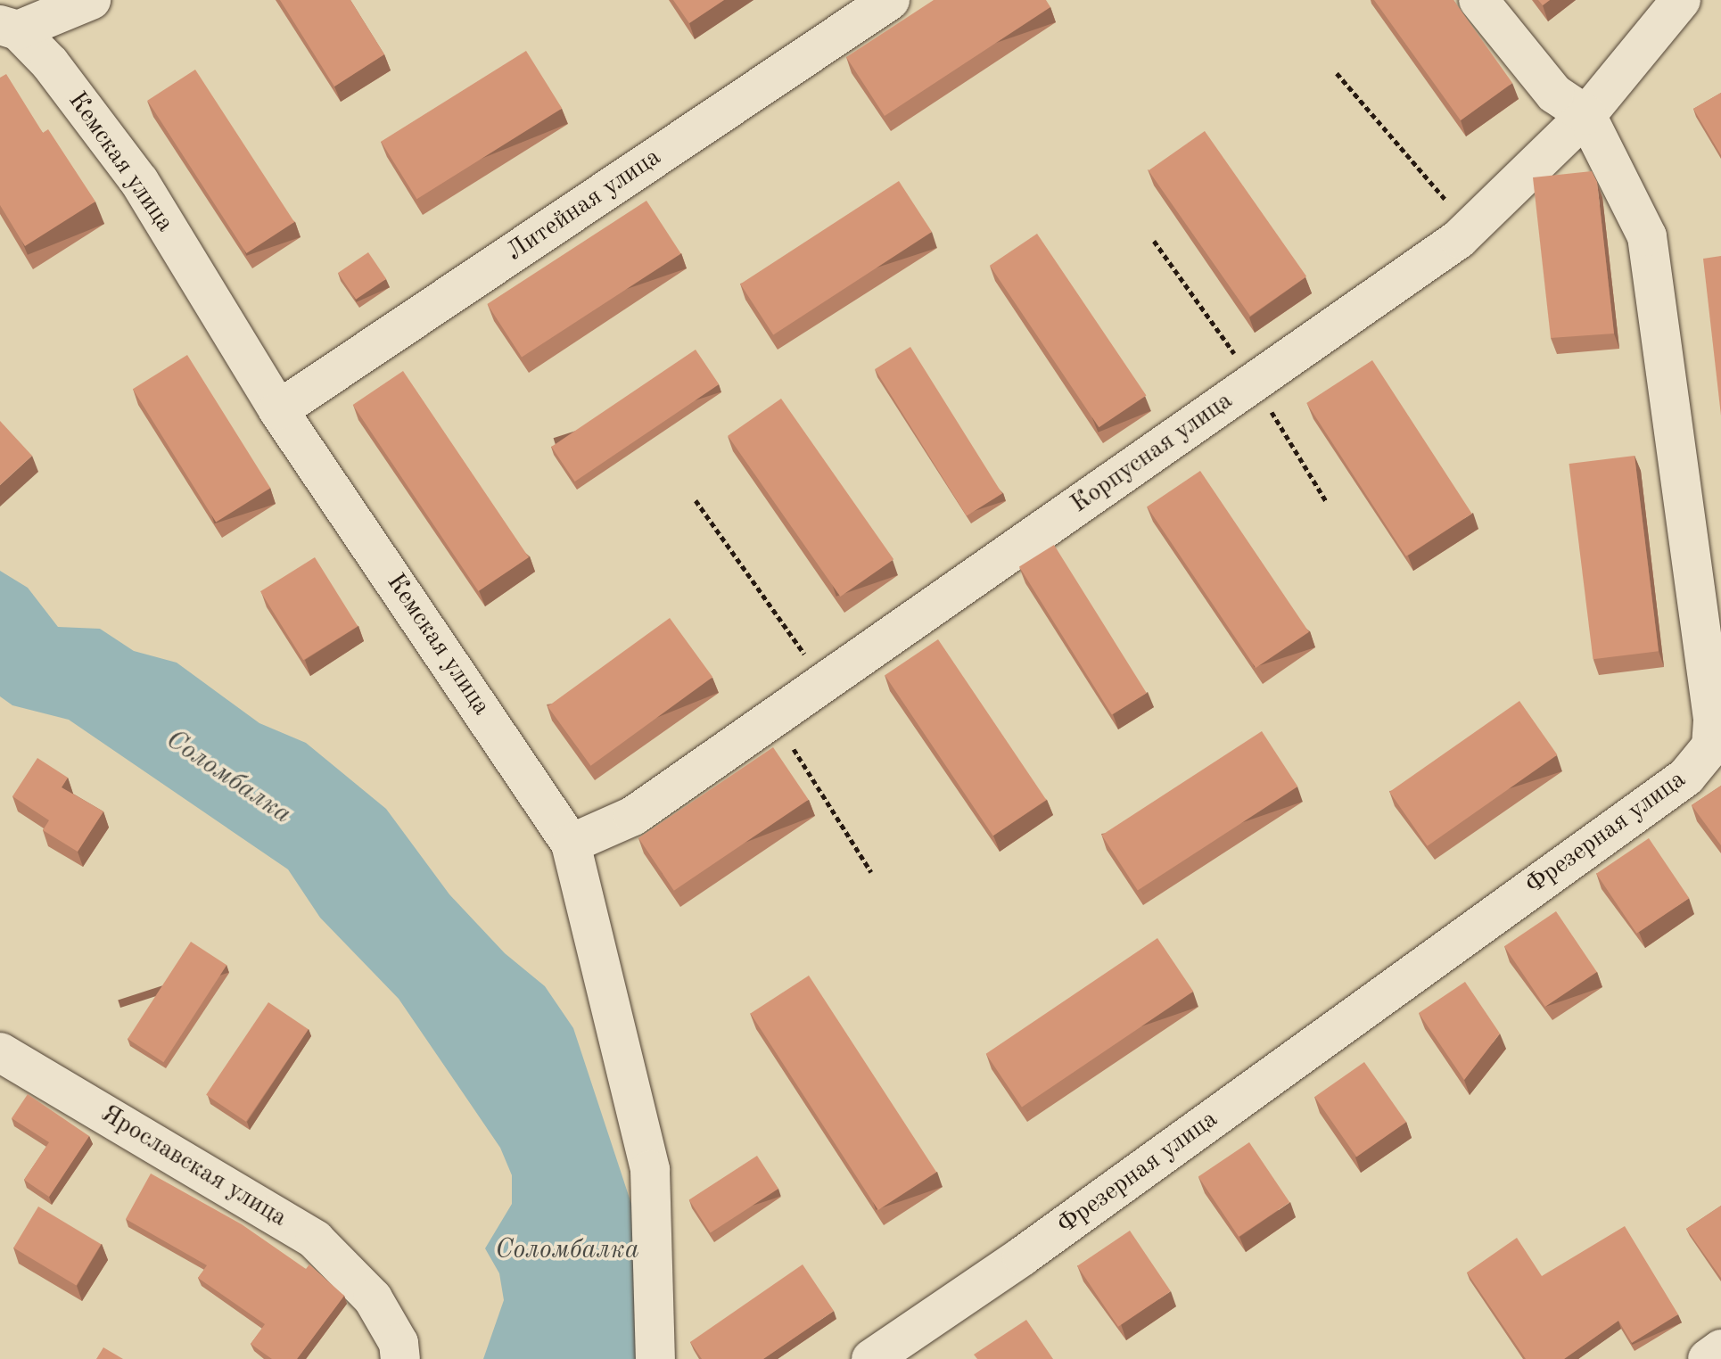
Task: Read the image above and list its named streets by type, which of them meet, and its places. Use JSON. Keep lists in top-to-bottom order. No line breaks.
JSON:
{"streets":{"street":["Кемская улица","Литейная улица","Корпусная улица","Фрезерная улица","Ярославская улица"]},"crossings":[["Кемская улица","Литейная улица"],["Кемская улица","Корпусная улица"],["Корпусная улица","Фрезерная улица"]],"water":["Соломбалка"]}
